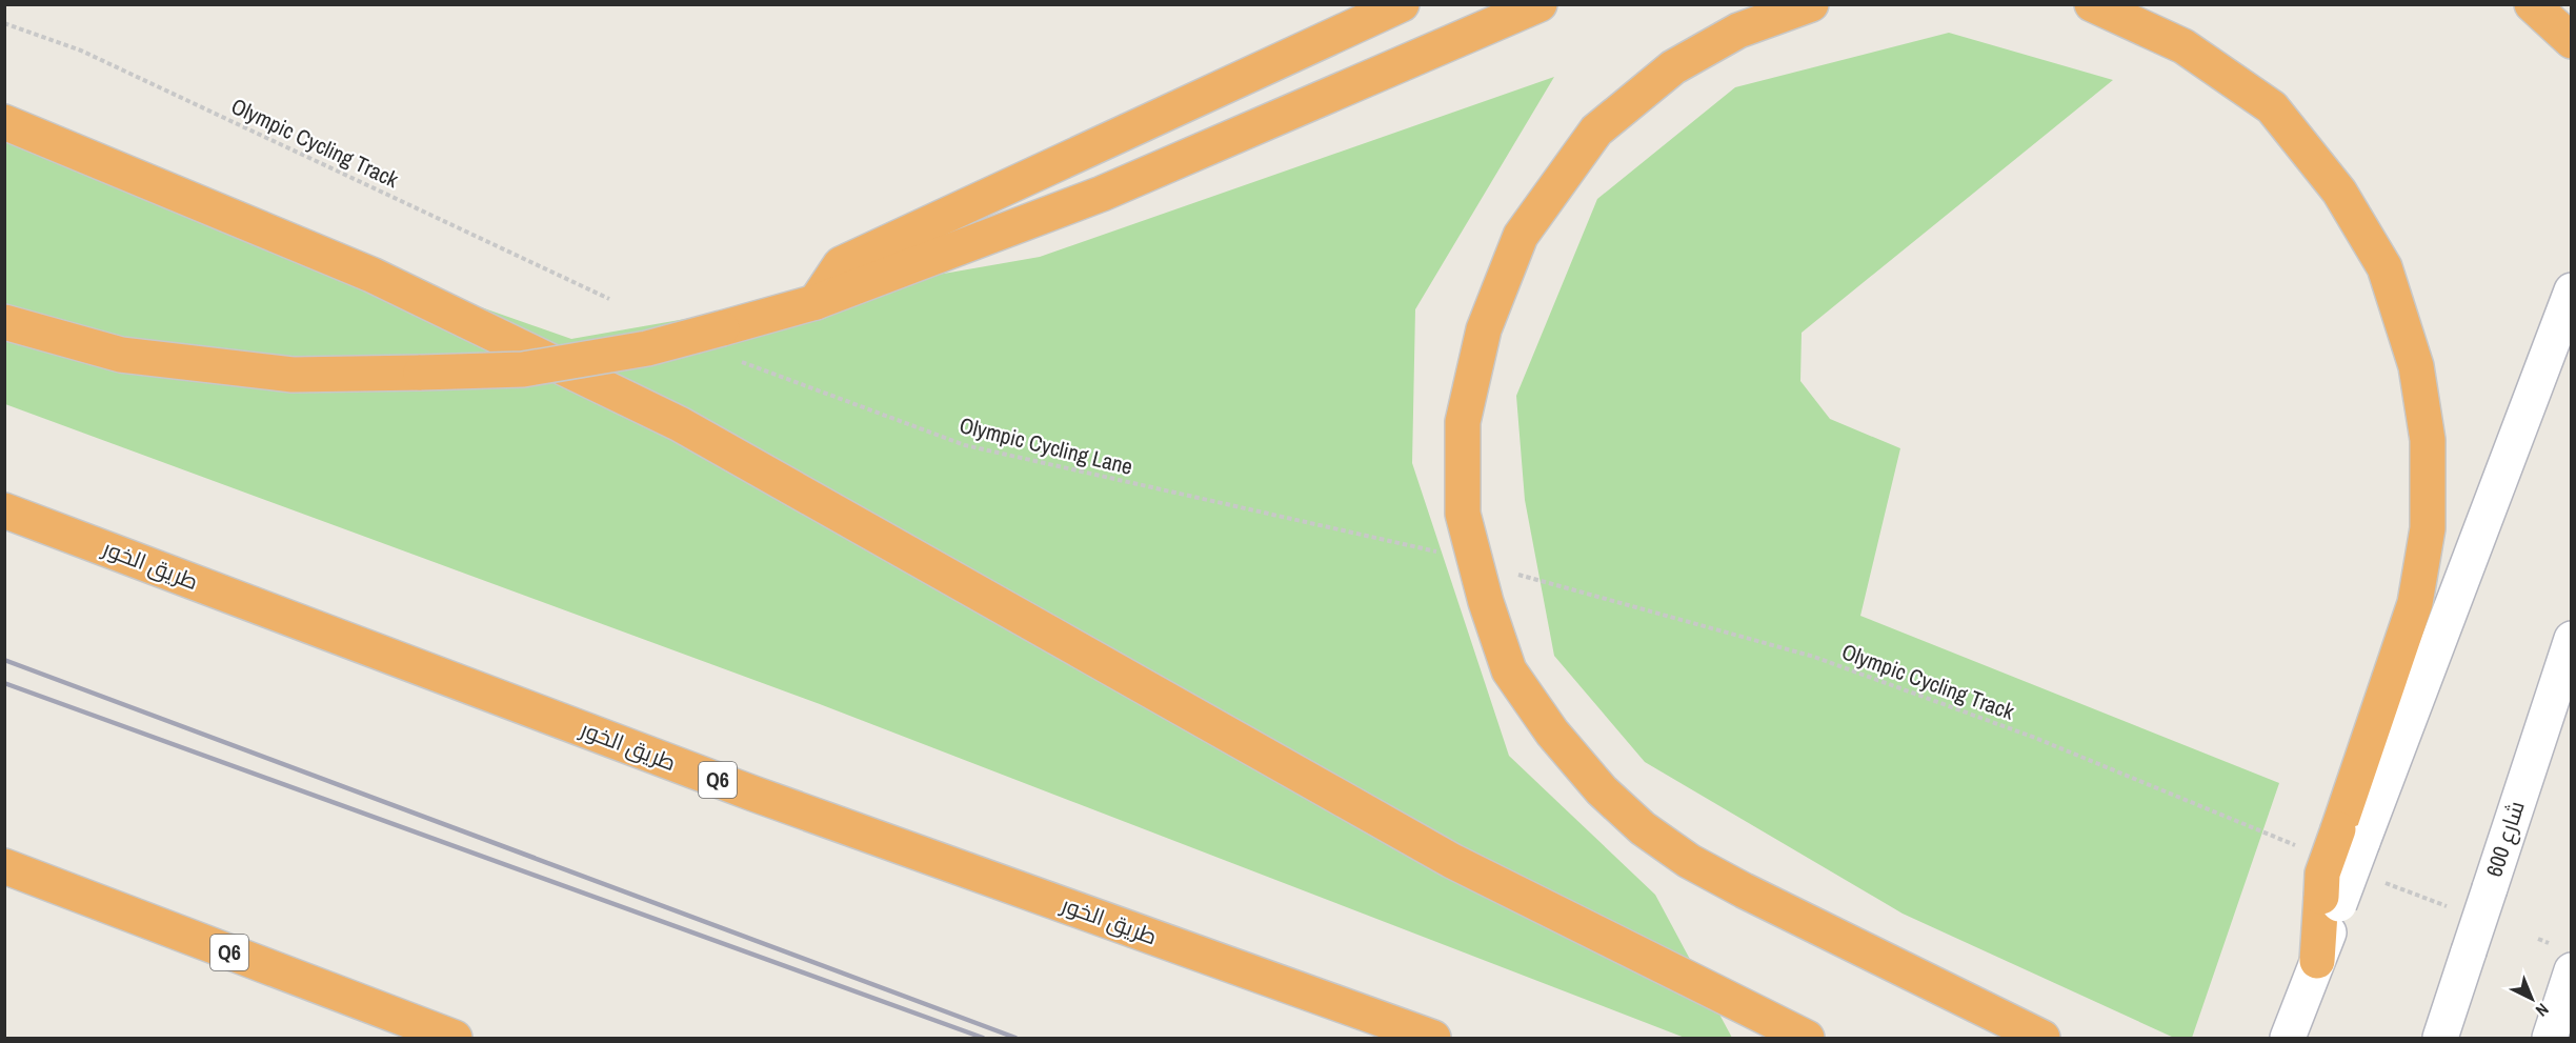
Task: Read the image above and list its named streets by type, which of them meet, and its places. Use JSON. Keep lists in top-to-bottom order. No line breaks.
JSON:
{"streets":{"highway":["طريق الخور","Q6"],"main road":["شارع 600"],"path":["Olympic Cycling Track","Olympic Cycling Lane"]},"north":"bottom right"}
